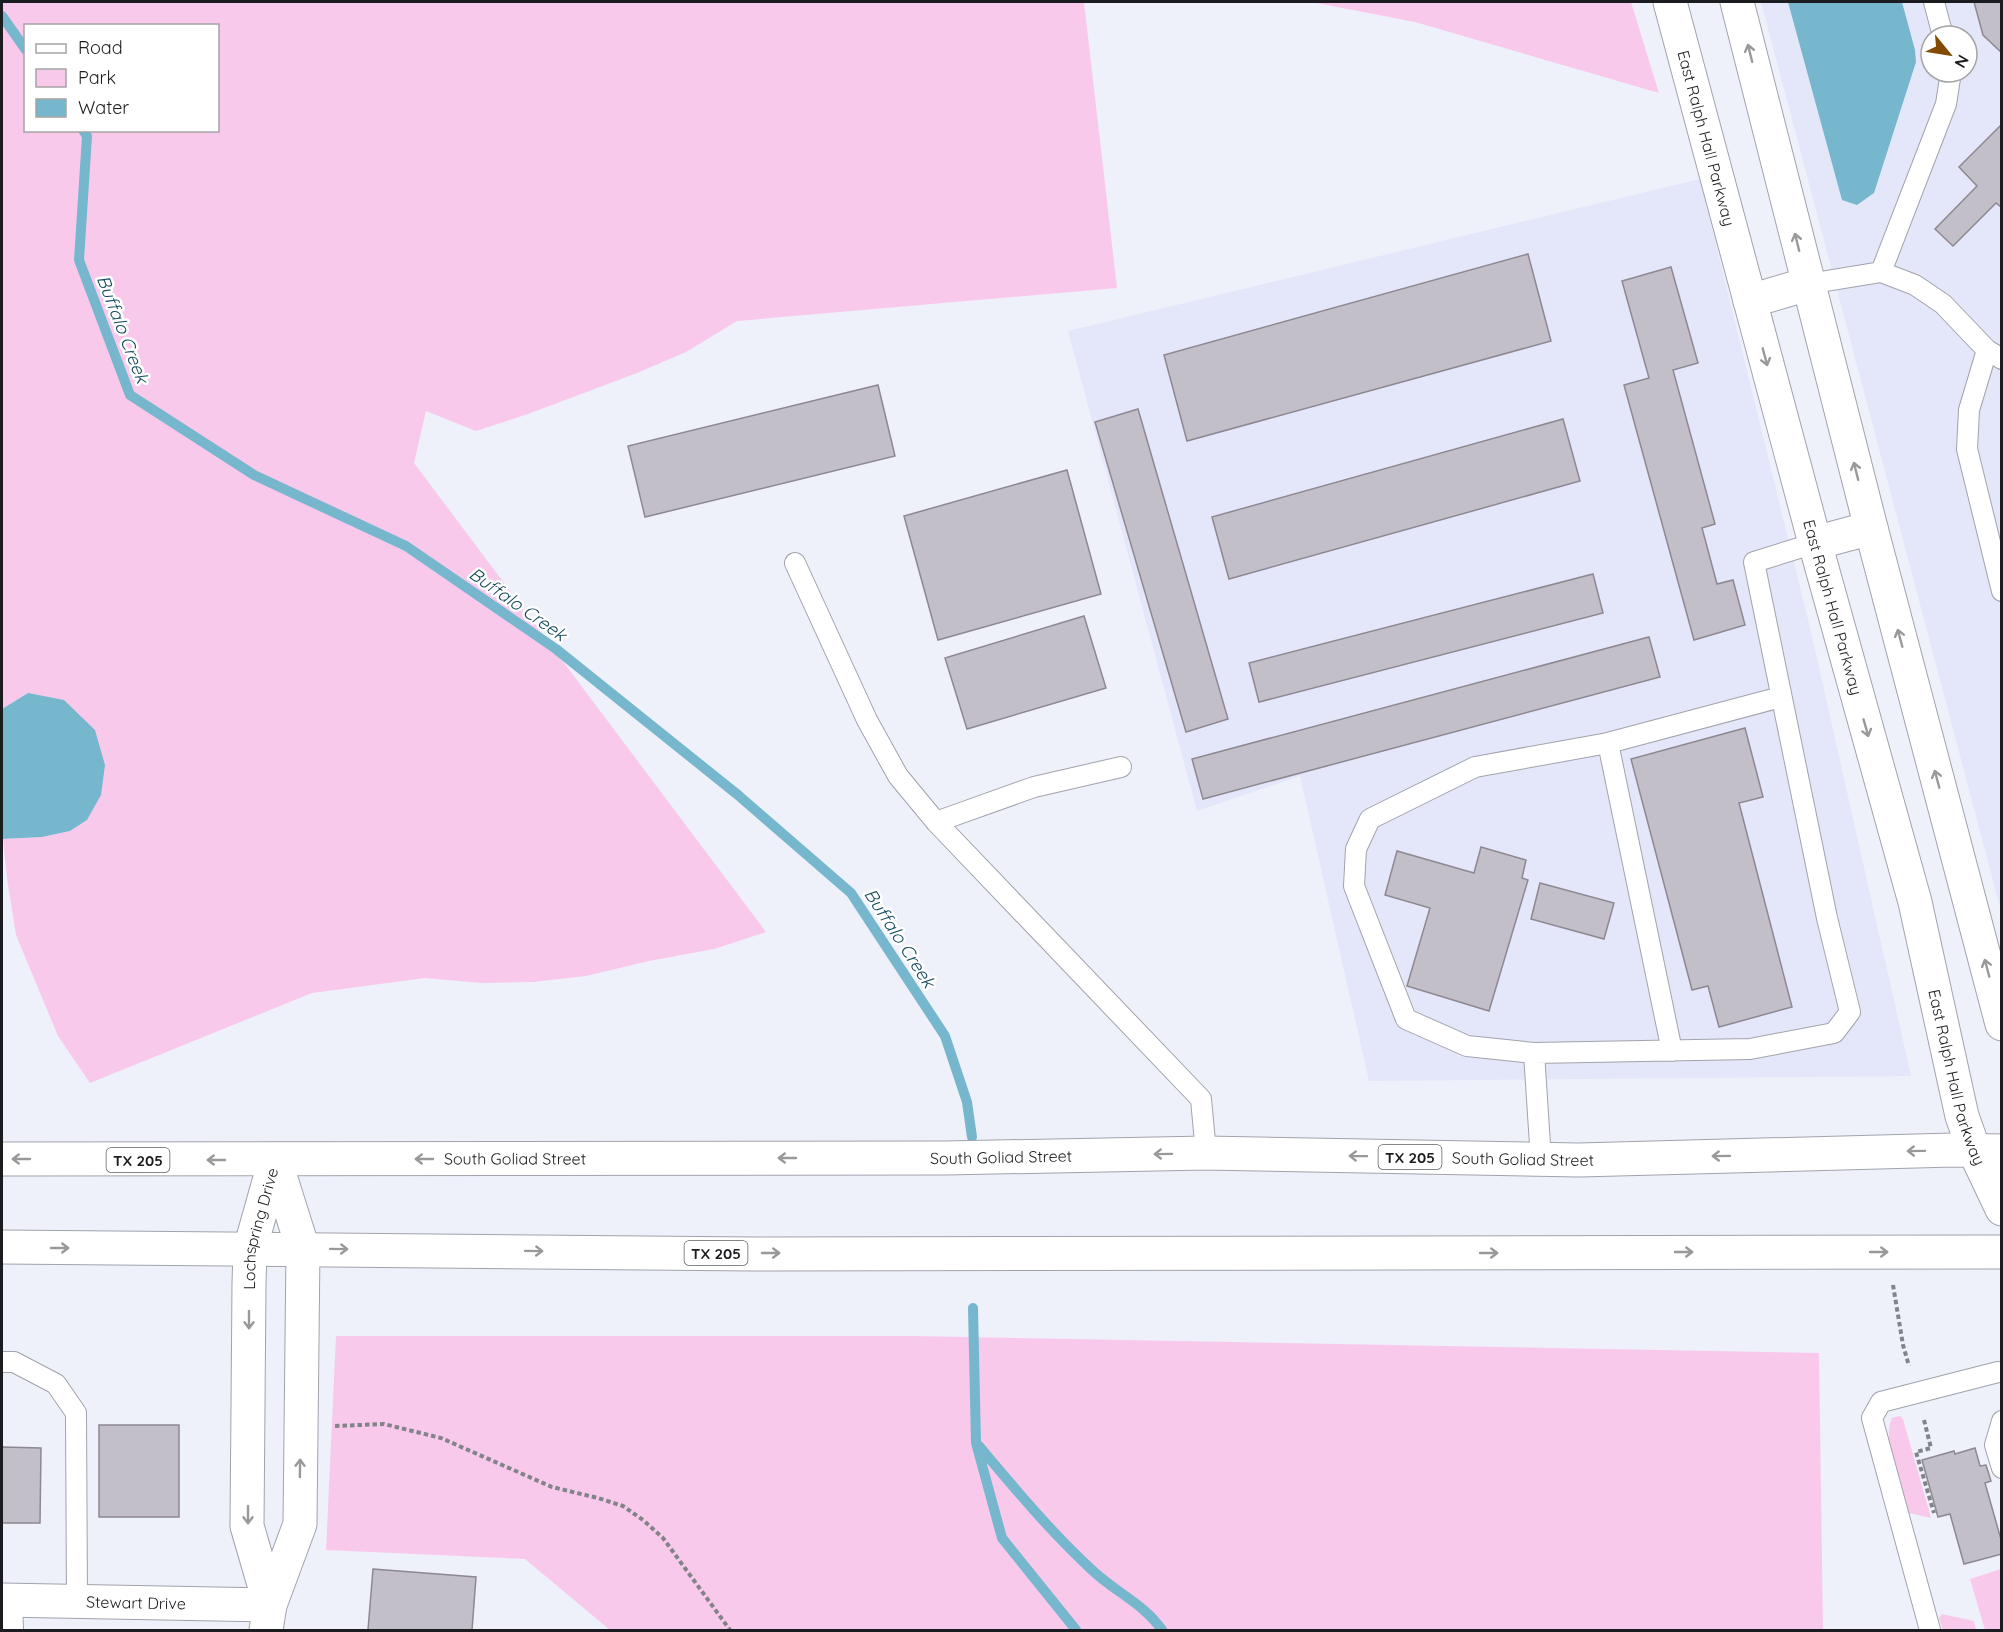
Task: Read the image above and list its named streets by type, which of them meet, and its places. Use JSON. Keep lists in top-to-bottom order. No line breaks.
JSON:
{"streets":{"main road":["East Ralph Hall Parkway","South Goliad Street","TX 205","Lochspring Drive","Stewart Drive"]},"crossings":[["East Ralph Hall Parkway","South Goliad Street"],["South Goliad Street","Lochspring Drive"],["TX 205","Lochspring Drive"],["Lochspring Drive","Stewart Drive"]],"water":["Buffalo Creek"],"legend":["Road","Park","Water"],"north":"bottom right"}
